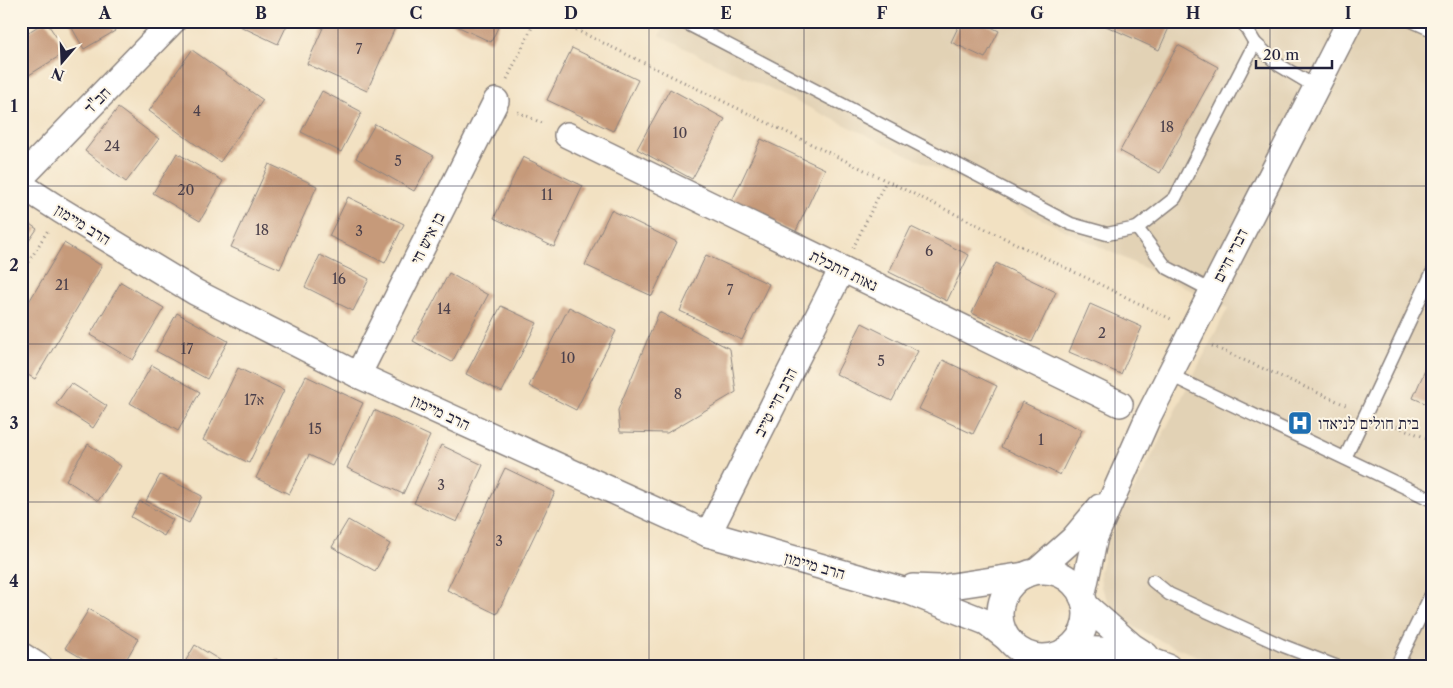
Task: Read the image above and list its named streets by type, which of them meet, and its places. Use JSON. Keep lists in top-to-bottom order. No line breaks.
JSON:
{"streets":{"street":["חב\"ד","הרב מיימון","בן איש חי","דברי חיים","נאות התכלת","הרב חיי טייב"]},"crossings":[["הרב מיימון","בן איש חי"],["הרב מיימון","דברי חיים"],["הרב מיימון","הרב חיי טייב"],["נאות התכלת","הרב חיי טייב"]],"places":{"hospital":["בית חולים לניאדו"]},"house_numbers":["7","4","18","10","24","5","20","11","18","3","6","16","21","7","14","2","17","10","5","8","17א","15","1","3","3"],"scale_bar":"20 m","north":"bottom","grid":{"columns":["A","B","C","D","E","F","G","H","I"],"rows":["1","2","3","4"]}}
